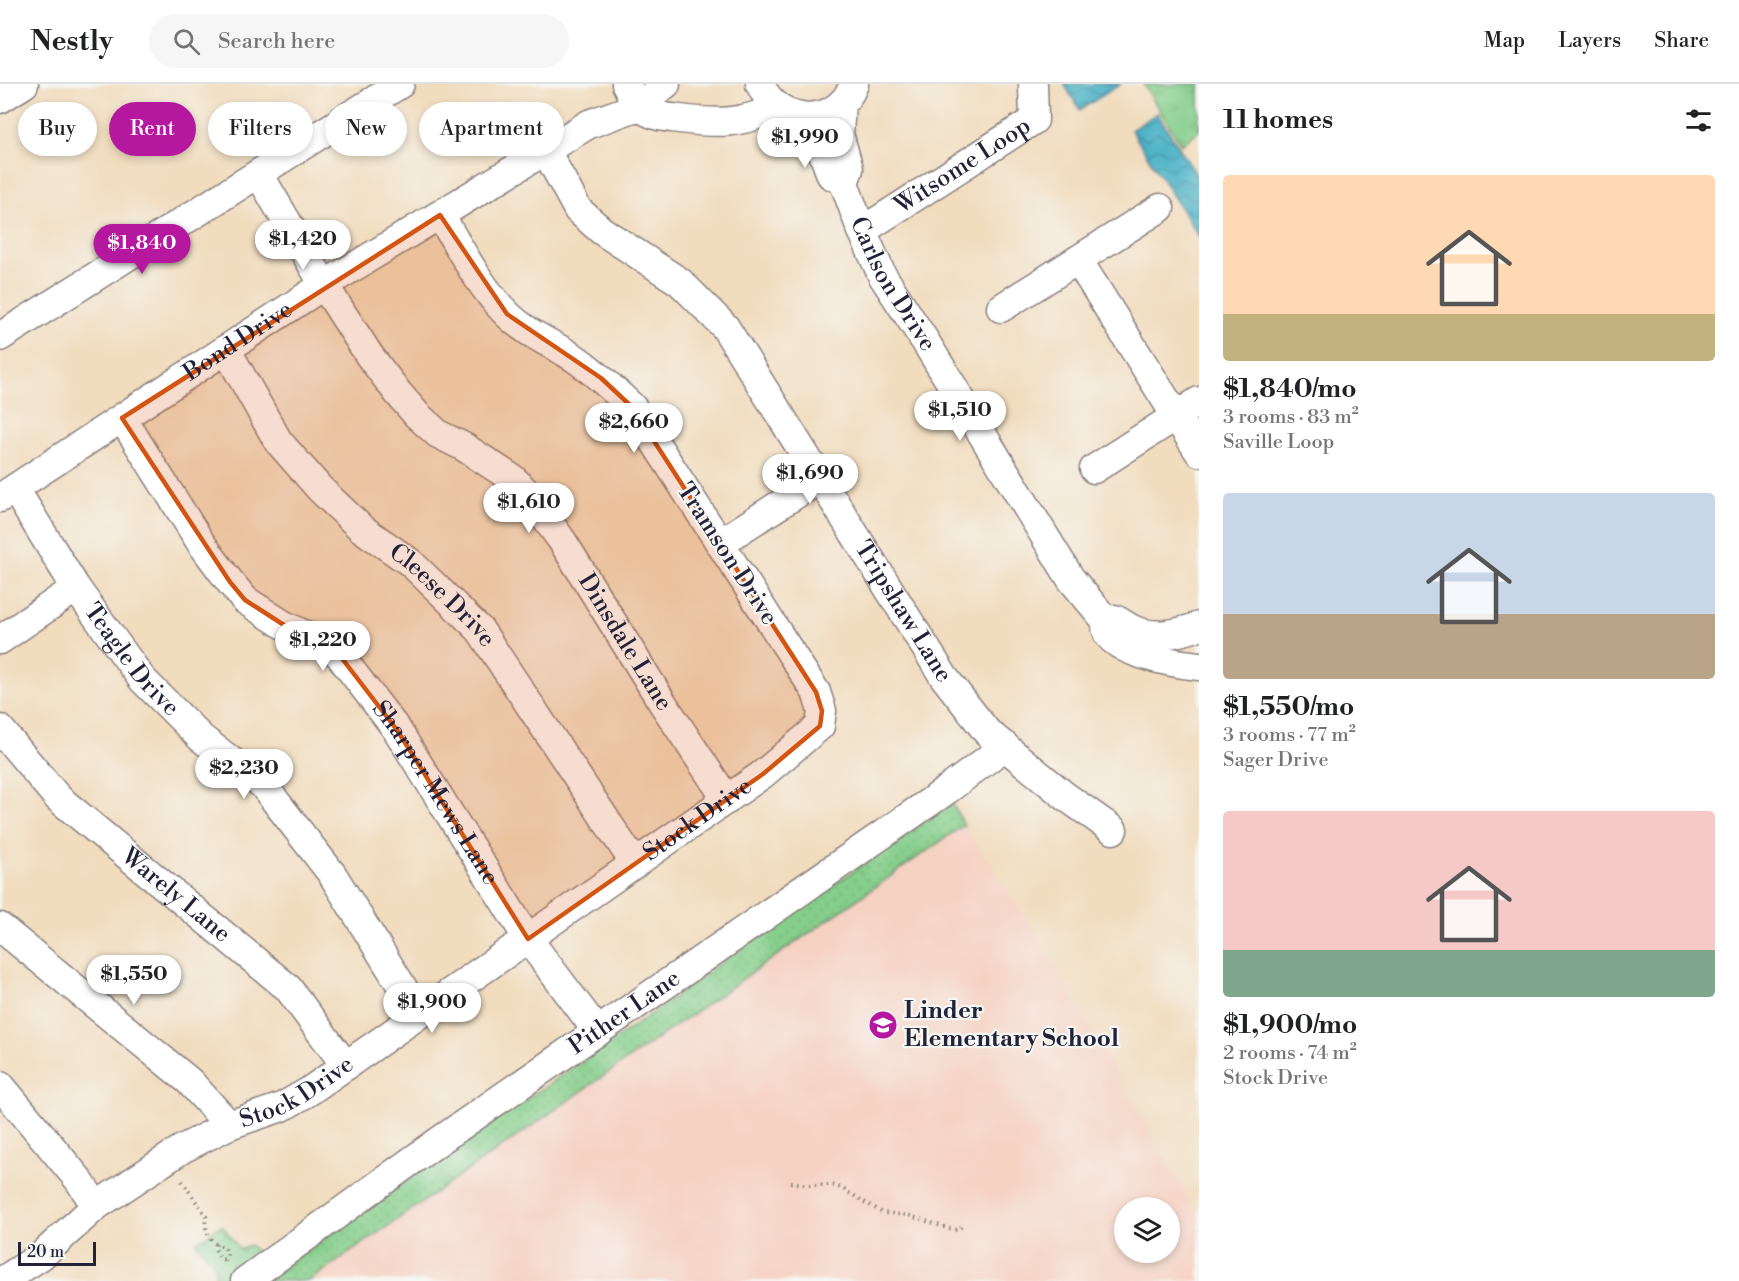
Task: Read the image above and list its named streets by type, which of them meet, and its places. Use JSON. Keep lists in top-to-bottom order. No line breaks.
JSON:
{"streets":{"street":["Witsome Loop","Carlson Drive","Bond Drive","Tramson Drive","Cleese Drive","Tripshaw Lane","Dinsdale Lane","Teagle Drive","Sharper Mews Lane","Stock Drive","Warely Lane","Pither Lane"]},"crossings":[["Witsome Loop","Carlson Drive"],["Bond Drive","Tramson Drive"],["Bond Drive","Cleese Drive"],["Bond Drive","Dinsdale Lane"],["Bond Drive","Teagle Drive"],["Bond Drive","Sharper Mews Lane"],["Tramson Drive","Stock Drive"],["Cleese Drive","Stock Drive"],["Tripshaw Lane","Pither Lane"],["Dinsdale Lane","Stock Drive"],["Teagle Drive","Stock Drive"],["Sharper Mews Lane","Stock Drive"],["Sharper Mews Lane","Pither Lane"],["Stock Drive","Warely Lane"]],"places":{"school or university":["Linder Elementary School"]},"scale_bar":"20 m","page":{"header":"Nestly","search":"Search here","nav":["Map","Layers","Share"],"heading":"11 homes","chip":["Buy","Rent","Filters","New","Apartment"],"price":["$1,990","$1,420","$1,840","$1,510","$2,660","$1,690","$1,610","$1,220","$2,230","$1,550","$1,900"],"list":[{"name":"$1,840/mo","note":"3 rooms · 83 m² · Saville Loop"},{"name":"$1,550/mo","note":"3 rooms · 77 m² · Sager Drive"},{"name":"$1,900/mo","note":"2 rooms · 74 m² · Stock Drive"}],"scale":"20 m"}}
